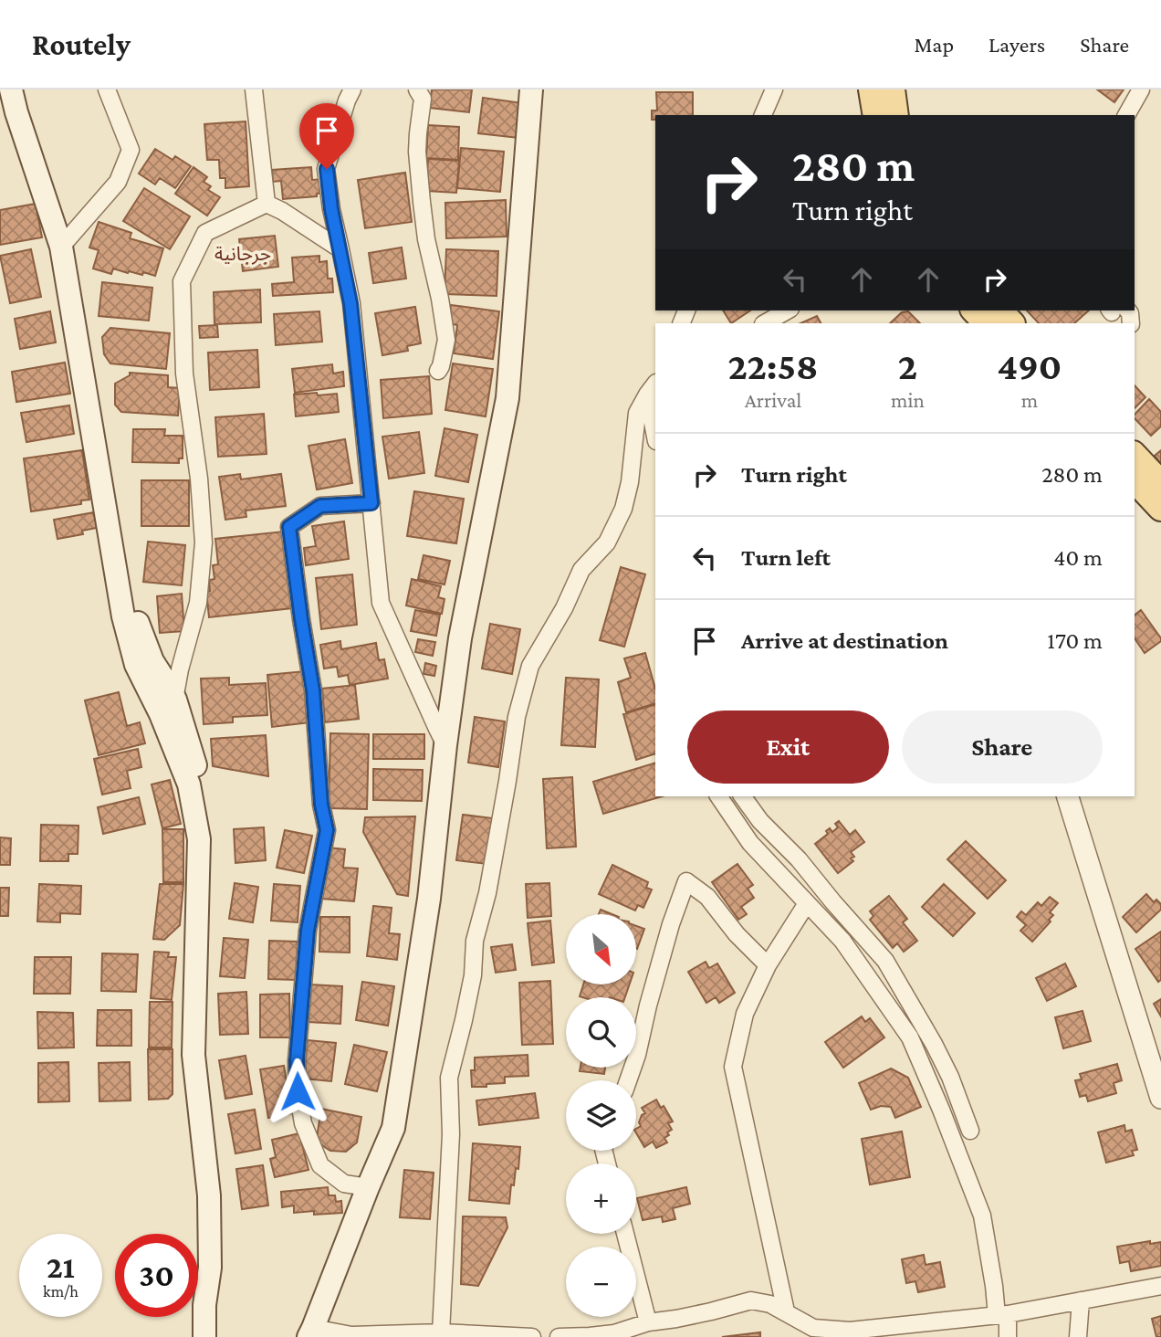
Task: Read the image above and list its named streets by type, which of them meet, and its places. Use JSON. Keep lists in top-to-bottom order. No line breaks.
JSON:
{"districts":["جرجانية"],"north":"bottom right","page":{"header":"Routely","nav":["Map","Layers","Share"],"turn":["280 m","Turn right"],"eta":["22:58","Arrival","2","min","490","m"],"list":[{"name":"Turn right","value":"280 m"},{"name":"Turn left","value":"40 m"},{"name":"Arrive at destination","value":"170 m"}],"buttons":["Exit","Share"],"map_buttons":["+","−"],"speed":"21 km/h","limit":"30"}}
